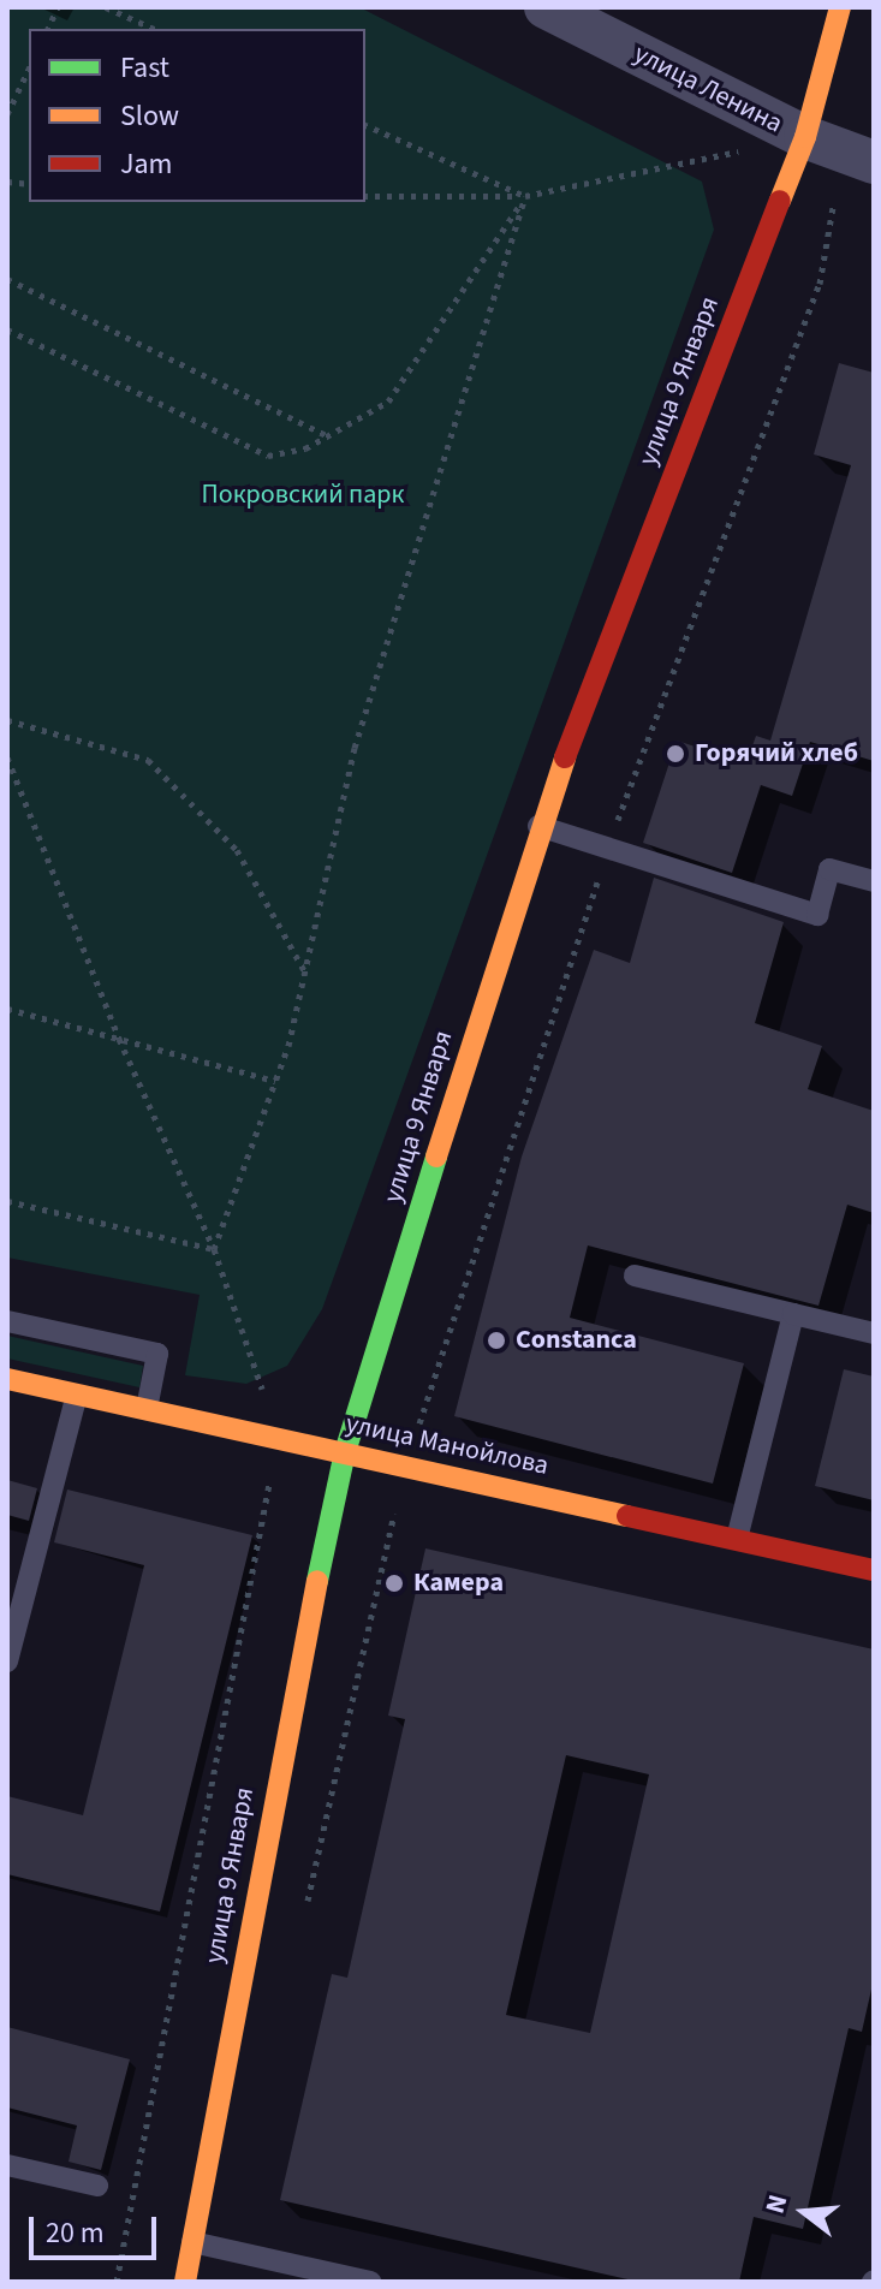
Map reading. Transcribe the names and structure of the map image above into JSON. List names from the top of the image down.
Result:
{
  "streets": {
    "street": ["улица Ленина", "улица 9 Января", "улица Манойлова"]
  },
  "crossings": [
    ["улица Ленина", "улица 9 Января"],
    ["улица 9 Января", "улица Манойлова"]
  ],
  "parks": ["Покровский парк"],
  "places": ["Горячий хлеб", "Constanca", "Камера"],
  "legend": ["Fast", "Slow", "Jam"],
  "scale_bar": "20 m",
  "north": "left"
}
